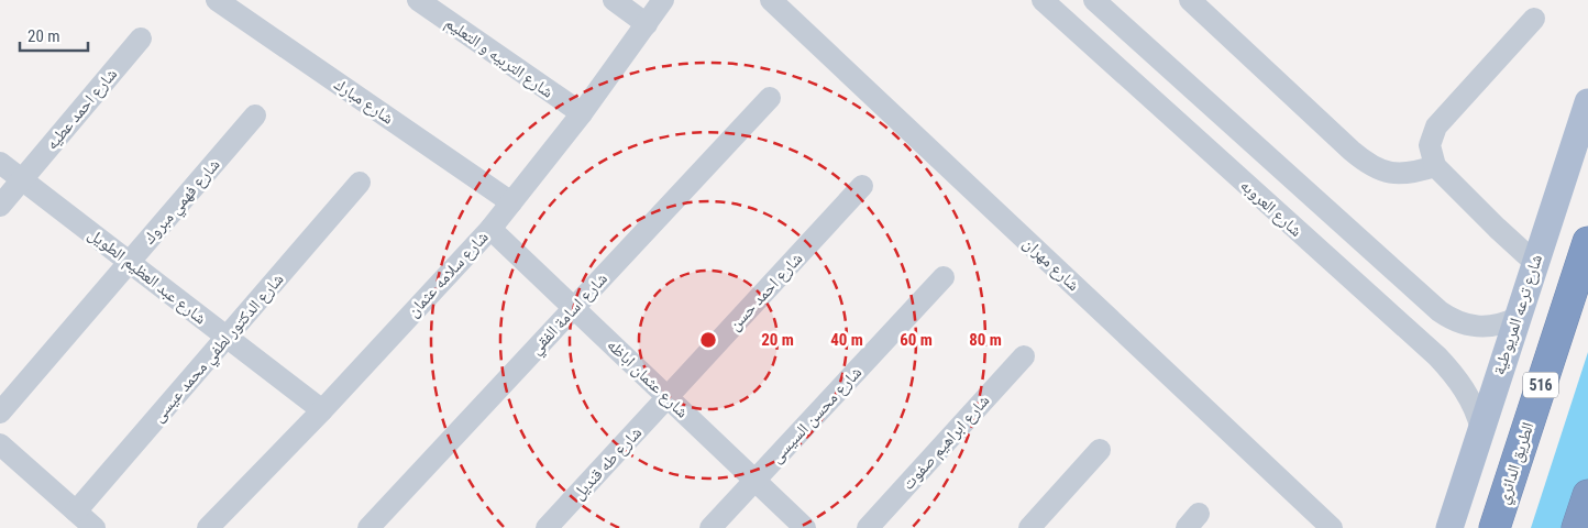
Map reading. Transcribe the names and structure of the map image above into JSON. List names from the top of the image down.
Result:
{
  "streets": {
    "highway": ["516", "الطريق الدائري"],
    "main road": ["شارع ترعه المريوطية"],
    "street": [
      "شارع التربيه و التعليم",
      "شارع مبارك",
      "شارع احمد عطيه",
      "شارع فهمي مبروك",
      "شارع العروبه",
      "شارع مهران",
      "شارع سلامه عثمان",
      "شارع عبد العظيم الطويل",
      "شارع احمد حسن",
      "شارع اسامة الفقي",
      "شارع الدكتور لطفي محمد عيسى",
      "شارع عثمان اباظه",
      "شارع محسن السيسى",
      "شارع ابراهيم صفوت",
      "شارع طه قنديل"
    ]
  },
  "crossings": [
    ["شارع التربيه و التعليم", "شارع سلامه عثمان"],
    ["شارع مبارك", "شارع سلامه عثمان"],
    ["شارع احمد عطيه", "شارع عبد العظيم الطويل"],
    ["شارع فهمي مبروك", "شارع عبد العظيم الطويل"],
    ["شارع العروبه", "شارع ترعه المريوطية"],
    ["شارع سلامه عثمان", "شارع عبد العظيم الطويل"],
    ["شارع سلامه عثمان", "شارع عثمان اباظه"],
    ["شارع عبد العظيم الطويل", "شارع الدكتور لطفي محمد عيسى"],
    ["شارع احمد حسن", "شارع عثمان اباظه"],
    ["شارع احمد حسن", "شارع طه قنديل"],
    ["شارع اسامة الفقي", "شارع عثمان اباظه"],
    ["شارع عثمان اباظه", "شارع محسن السيسى"],
    ["شارع عثمان اباظه", "شارع طه قنديل"]
  ],
  "scale_bar": "20 m",
  "rings": [
    "20 m",
    "40 m",
    "60 m",
    "80 m"
  ]
}
